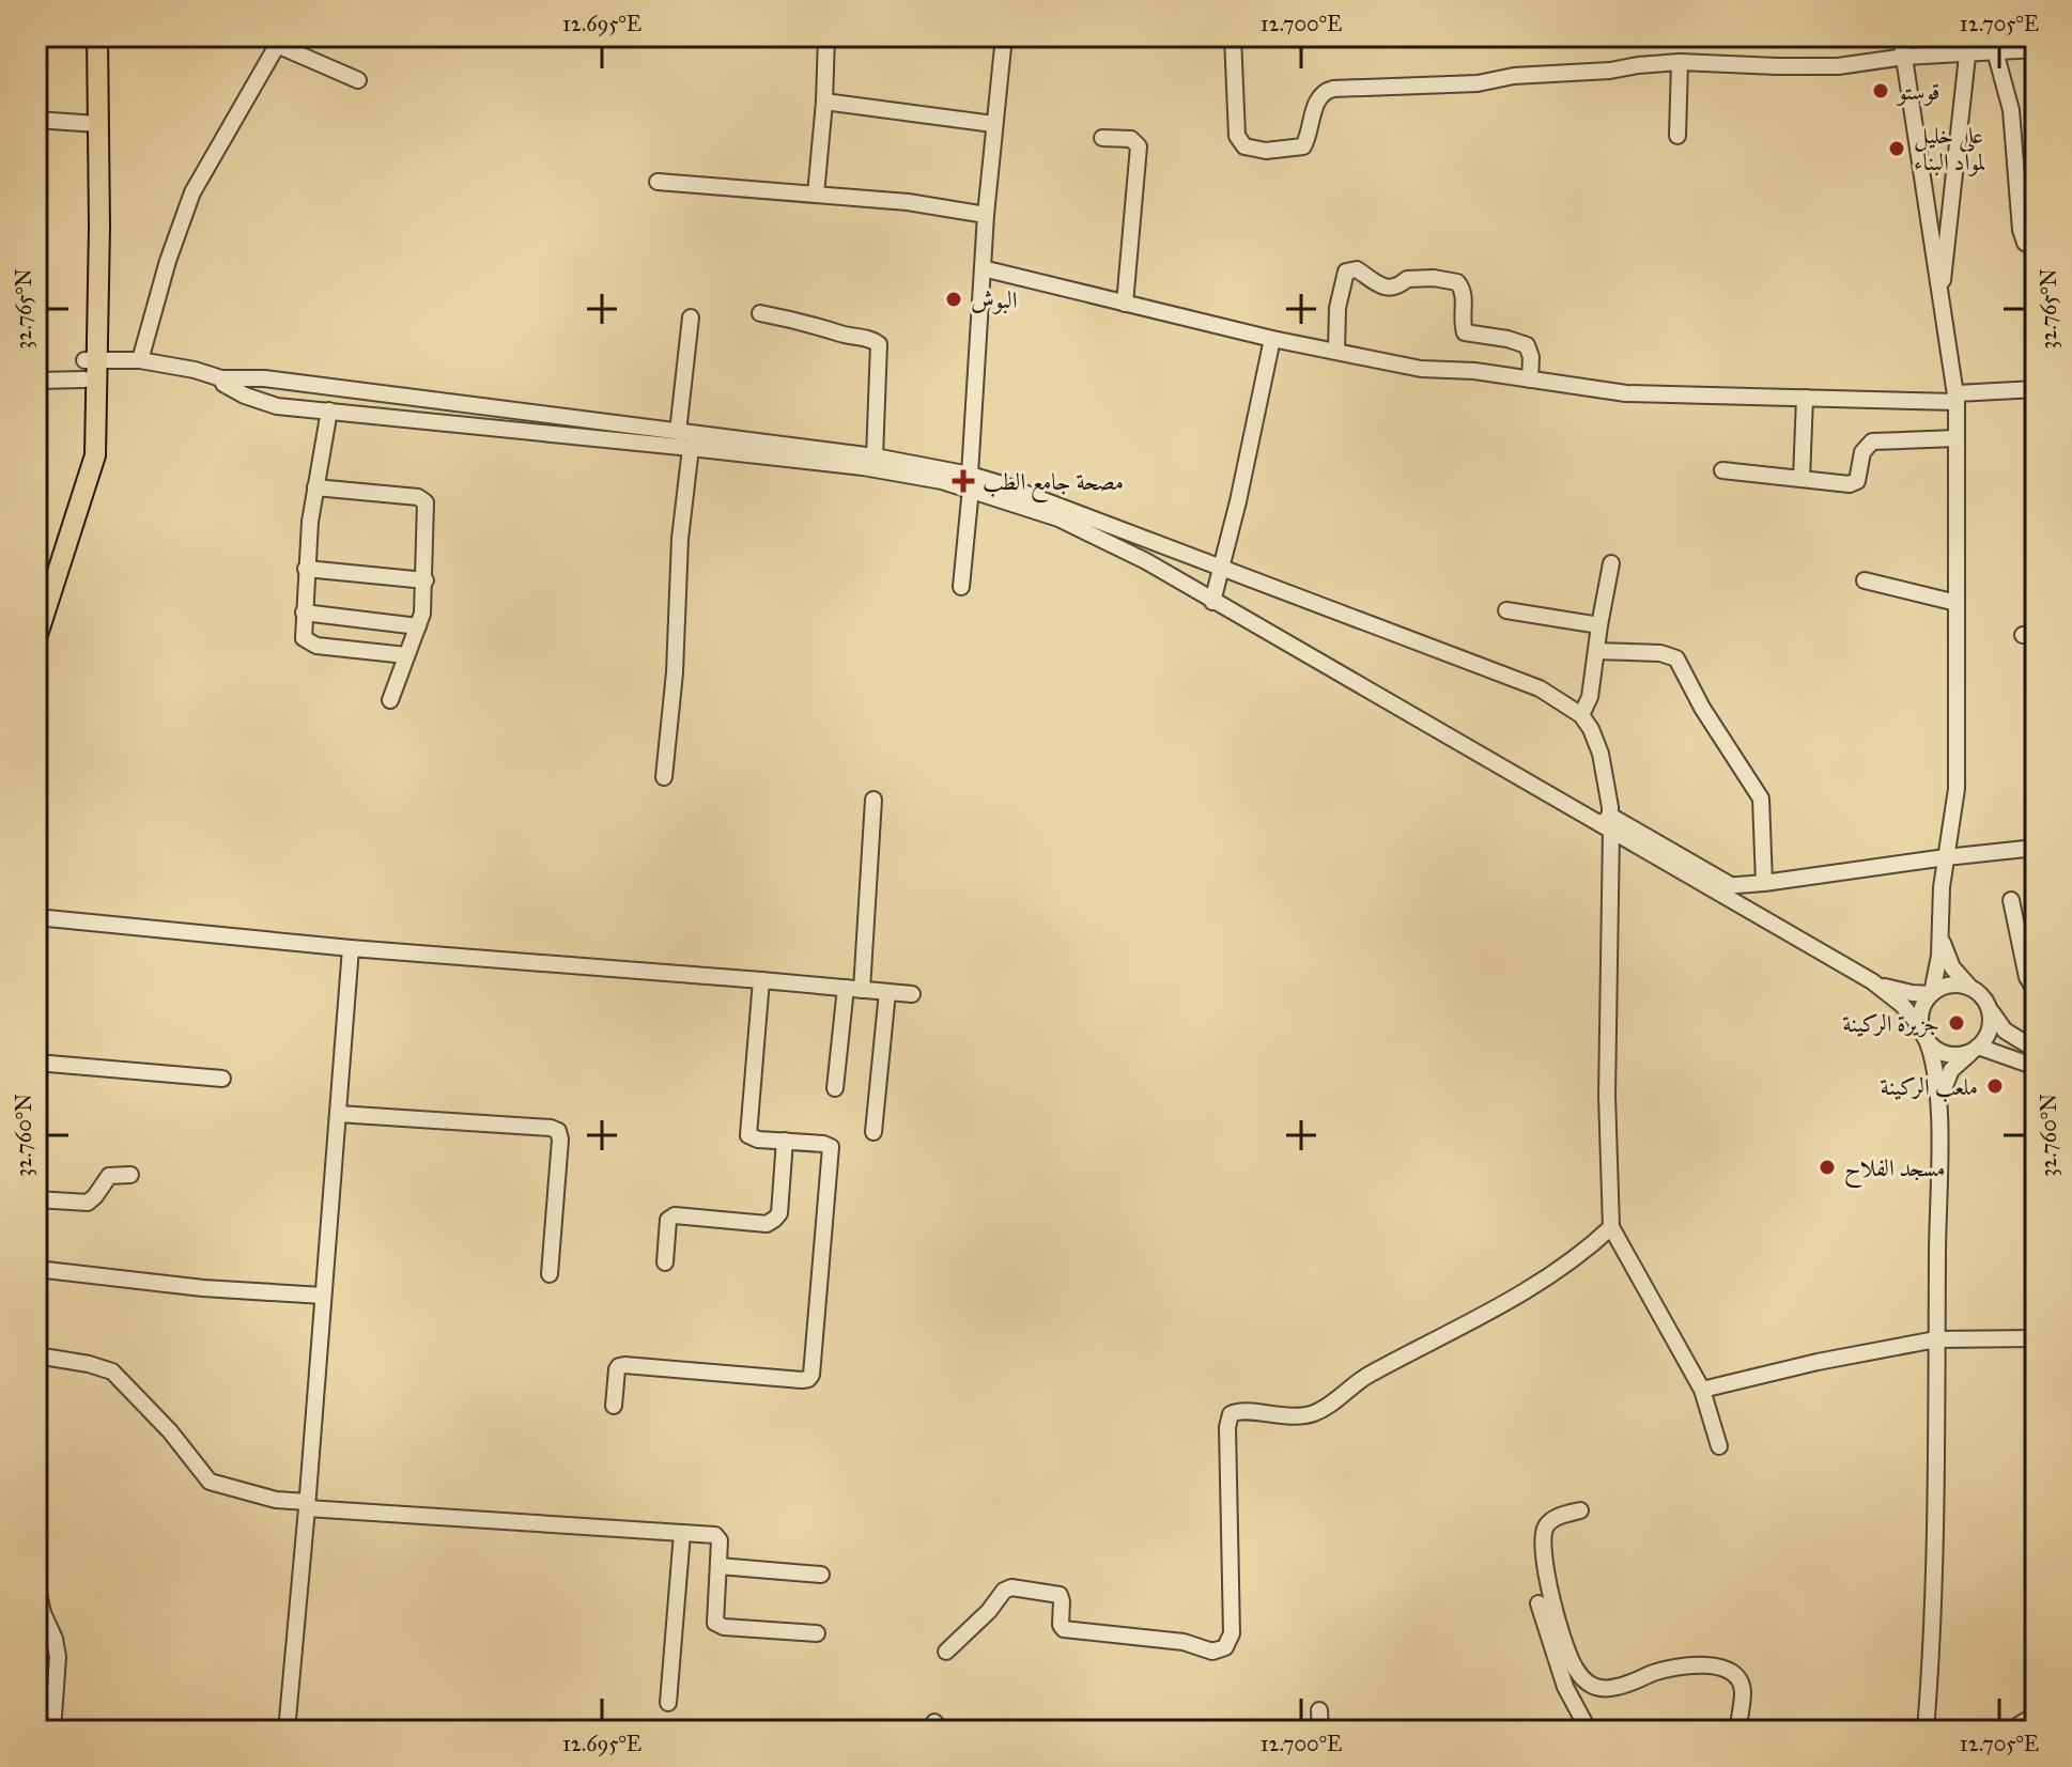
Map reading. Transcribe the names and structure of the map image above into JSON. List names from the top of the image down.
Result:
{
  "places": {
    "other": [
      "قوستو",
      "علي خليل لمواد البناء",
      "البوش",
      "جزيرة الركينة",
      "ملعب الركينة",
      "مسجد الفلاح"
    ],
    "health": ["مصحة جامع الطب"]
  },
  "coordinates": [
    "12.695°E",
    "12.700°E",
    "12.705°E",
    "32.765°N",
    "32.760°N"
  ]
}
